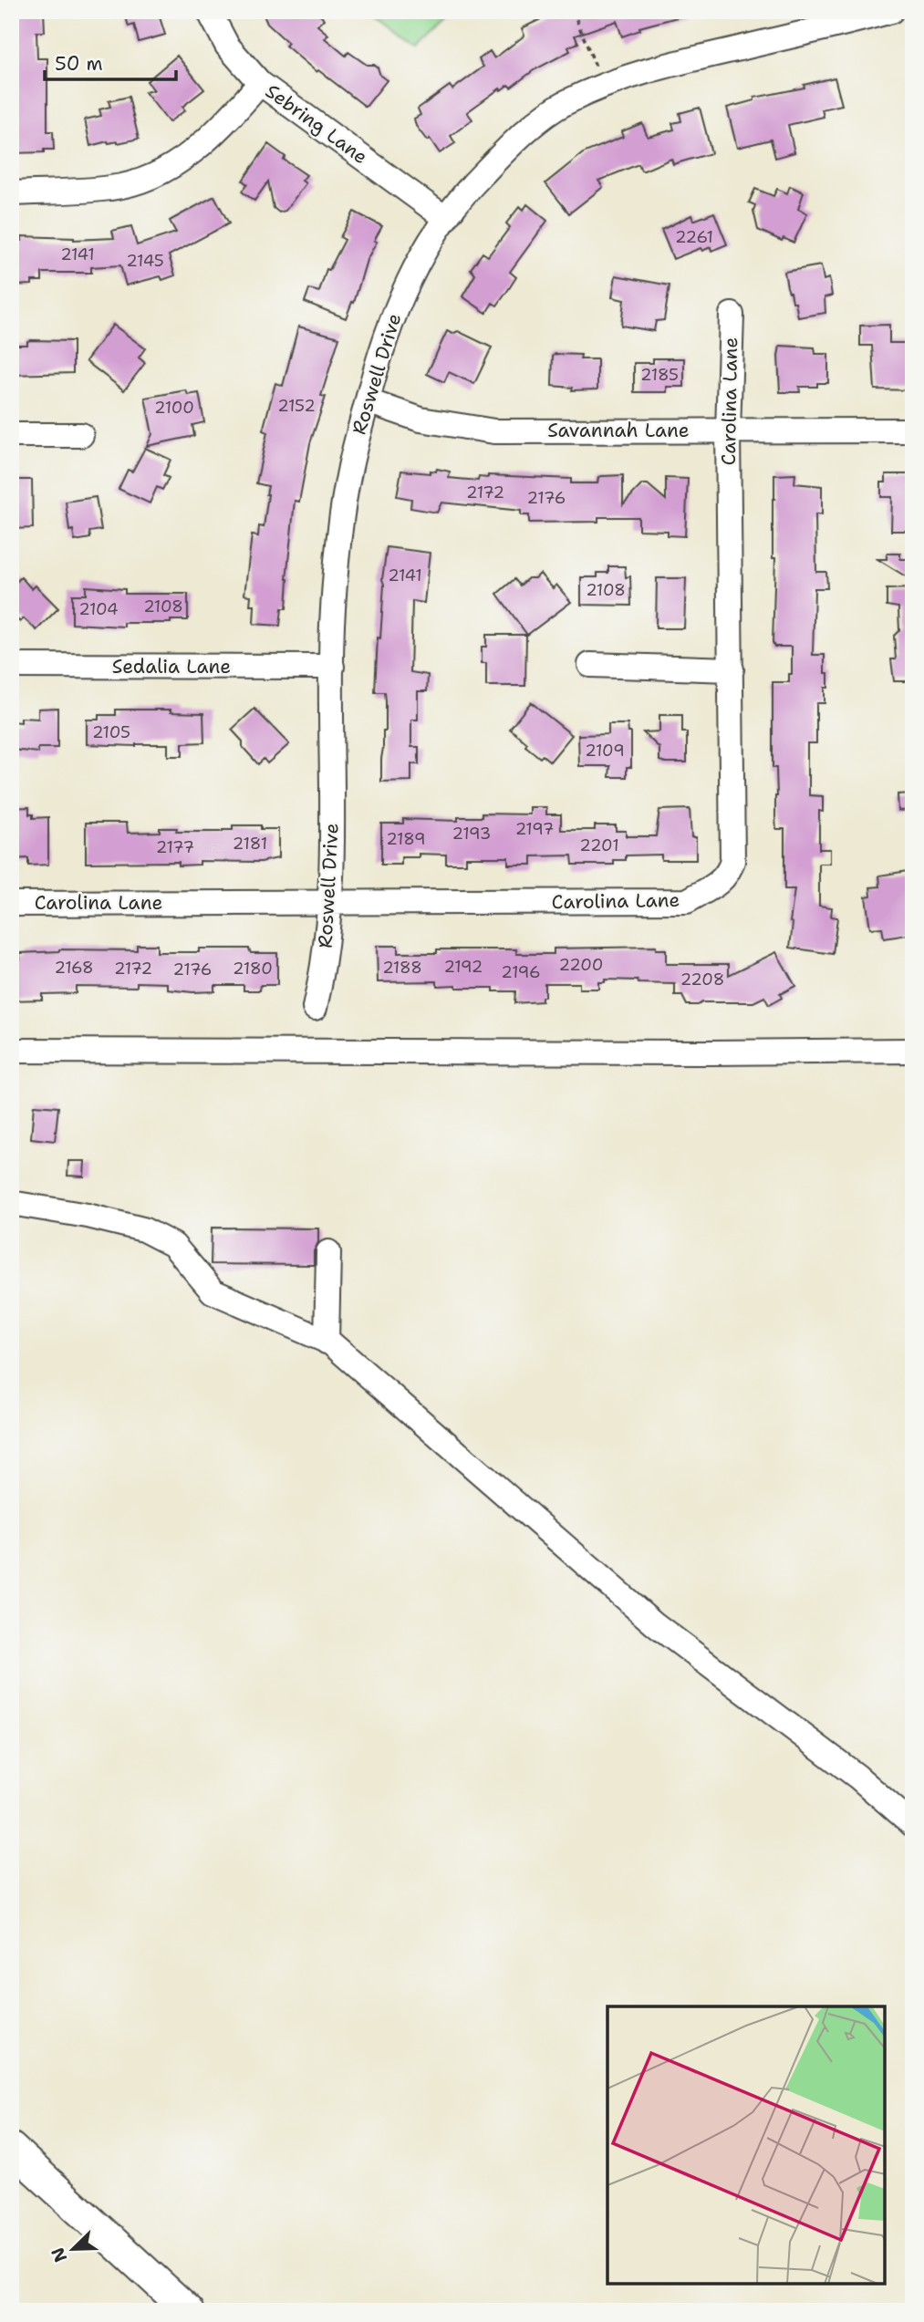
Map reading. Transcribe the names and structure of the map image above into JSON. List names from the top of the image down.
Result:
{
  "streets": {
    "street": [
      "Sebring Lane",
      "Roswell Drive",
      "Carolina Lane",
      "Savannah Lane",
      "Sedalia Lane"
    ]
  },
  "crossings": [
    ["Sebring Lane", "Roswell Drive"],
    ["Roswell Drive", "Carolina Lane"],
    ["Roswell Drive", "Savannah Lane"],
    ["Roswell Drive", "Sedalia Lane"],
    ["Carolina Lane", "Savannah Lane"]
  ],
  "house_numbers": [
    "2261",
    "2141",
    "2145",
    "2185",
    "2152",
    "2100",
    "2172",
    "2176",
    "2141",
    "2108",
    "2108",
    "2104",
    "2105",
    "2109",
    "2197",
    "2193",
    "2189",
    "2181",
    "2201",
    "2177",
    "2200",
    "2192",
    "2168",
    "2188",
    "2172",
    "2180",
    "2176",
    "2196",
    "2208"
  ],
  "scale_bar": "50 m",
  "north": "bottom left"
}
